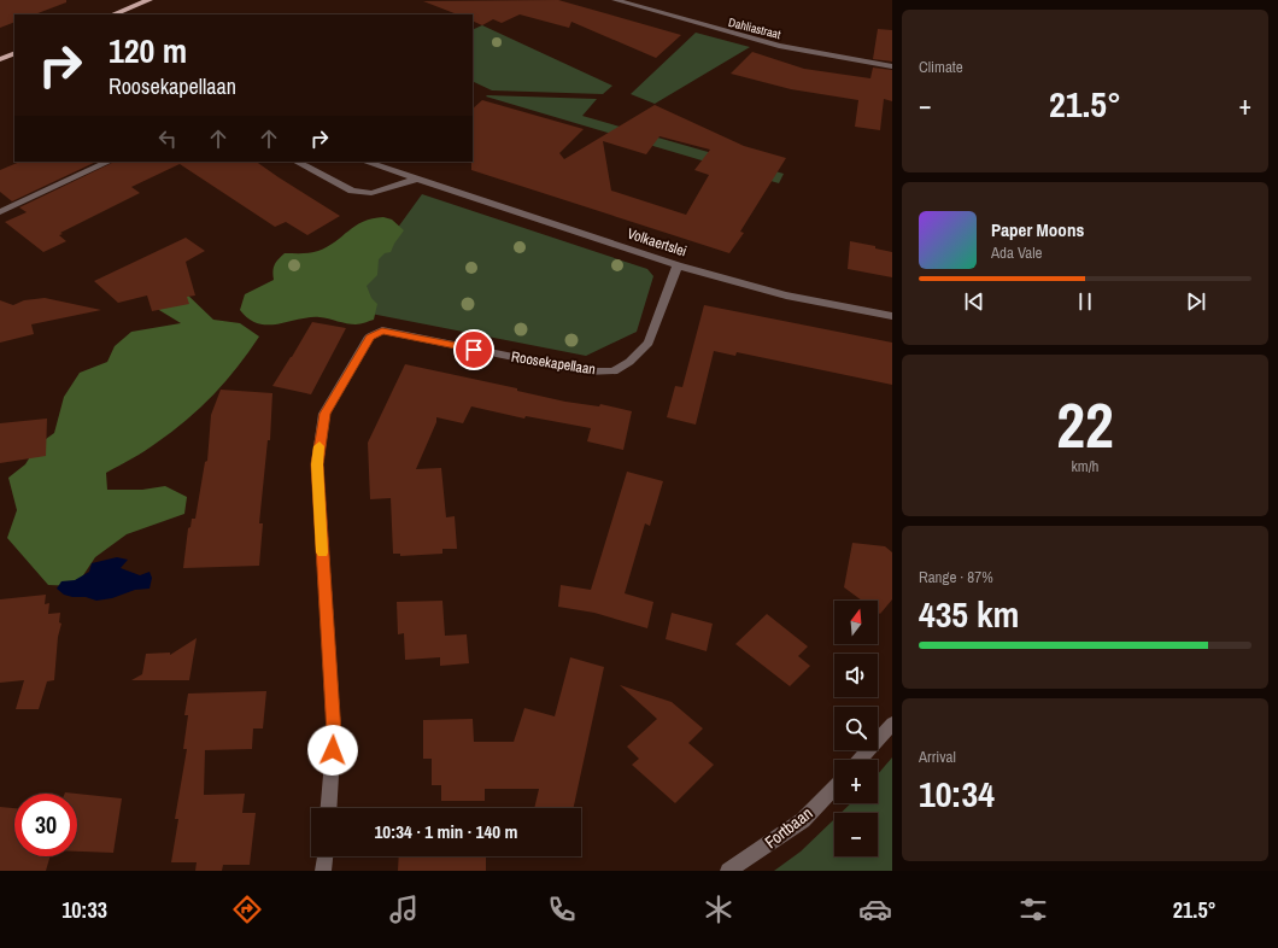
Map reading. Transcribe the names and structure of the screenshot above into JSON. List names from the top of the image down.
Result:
{
  "streets": {
    "street": [
      "Dahliastraat",
      "Volkaertslei",
      "Roosekapellaan",
      "Fortbaan"
    ]
  },
  "crossings": [
    ["Volkaertslei", "Roosekapellaan"]
  ],
  "north": "top",
  "page": {
    "tile": [
      "Climate",
      ["22", "km/h"],
      ["Range · 87%", "435 km"],
      ["Arrival", "10:34"]
    ],
    "turn": ["120 m", "Roosekapellaan"],
    "heat": ["−", "21.5°", "+"],
    "song": ["Paper Moons", "Ada Vale"],
    "map_buttons": ["+", "−"],
    "limit": "30",
    "trip": "10:34 · 1 min · 140 m",
    "tabs": ["10:33", "21.5°"]
  }
}
